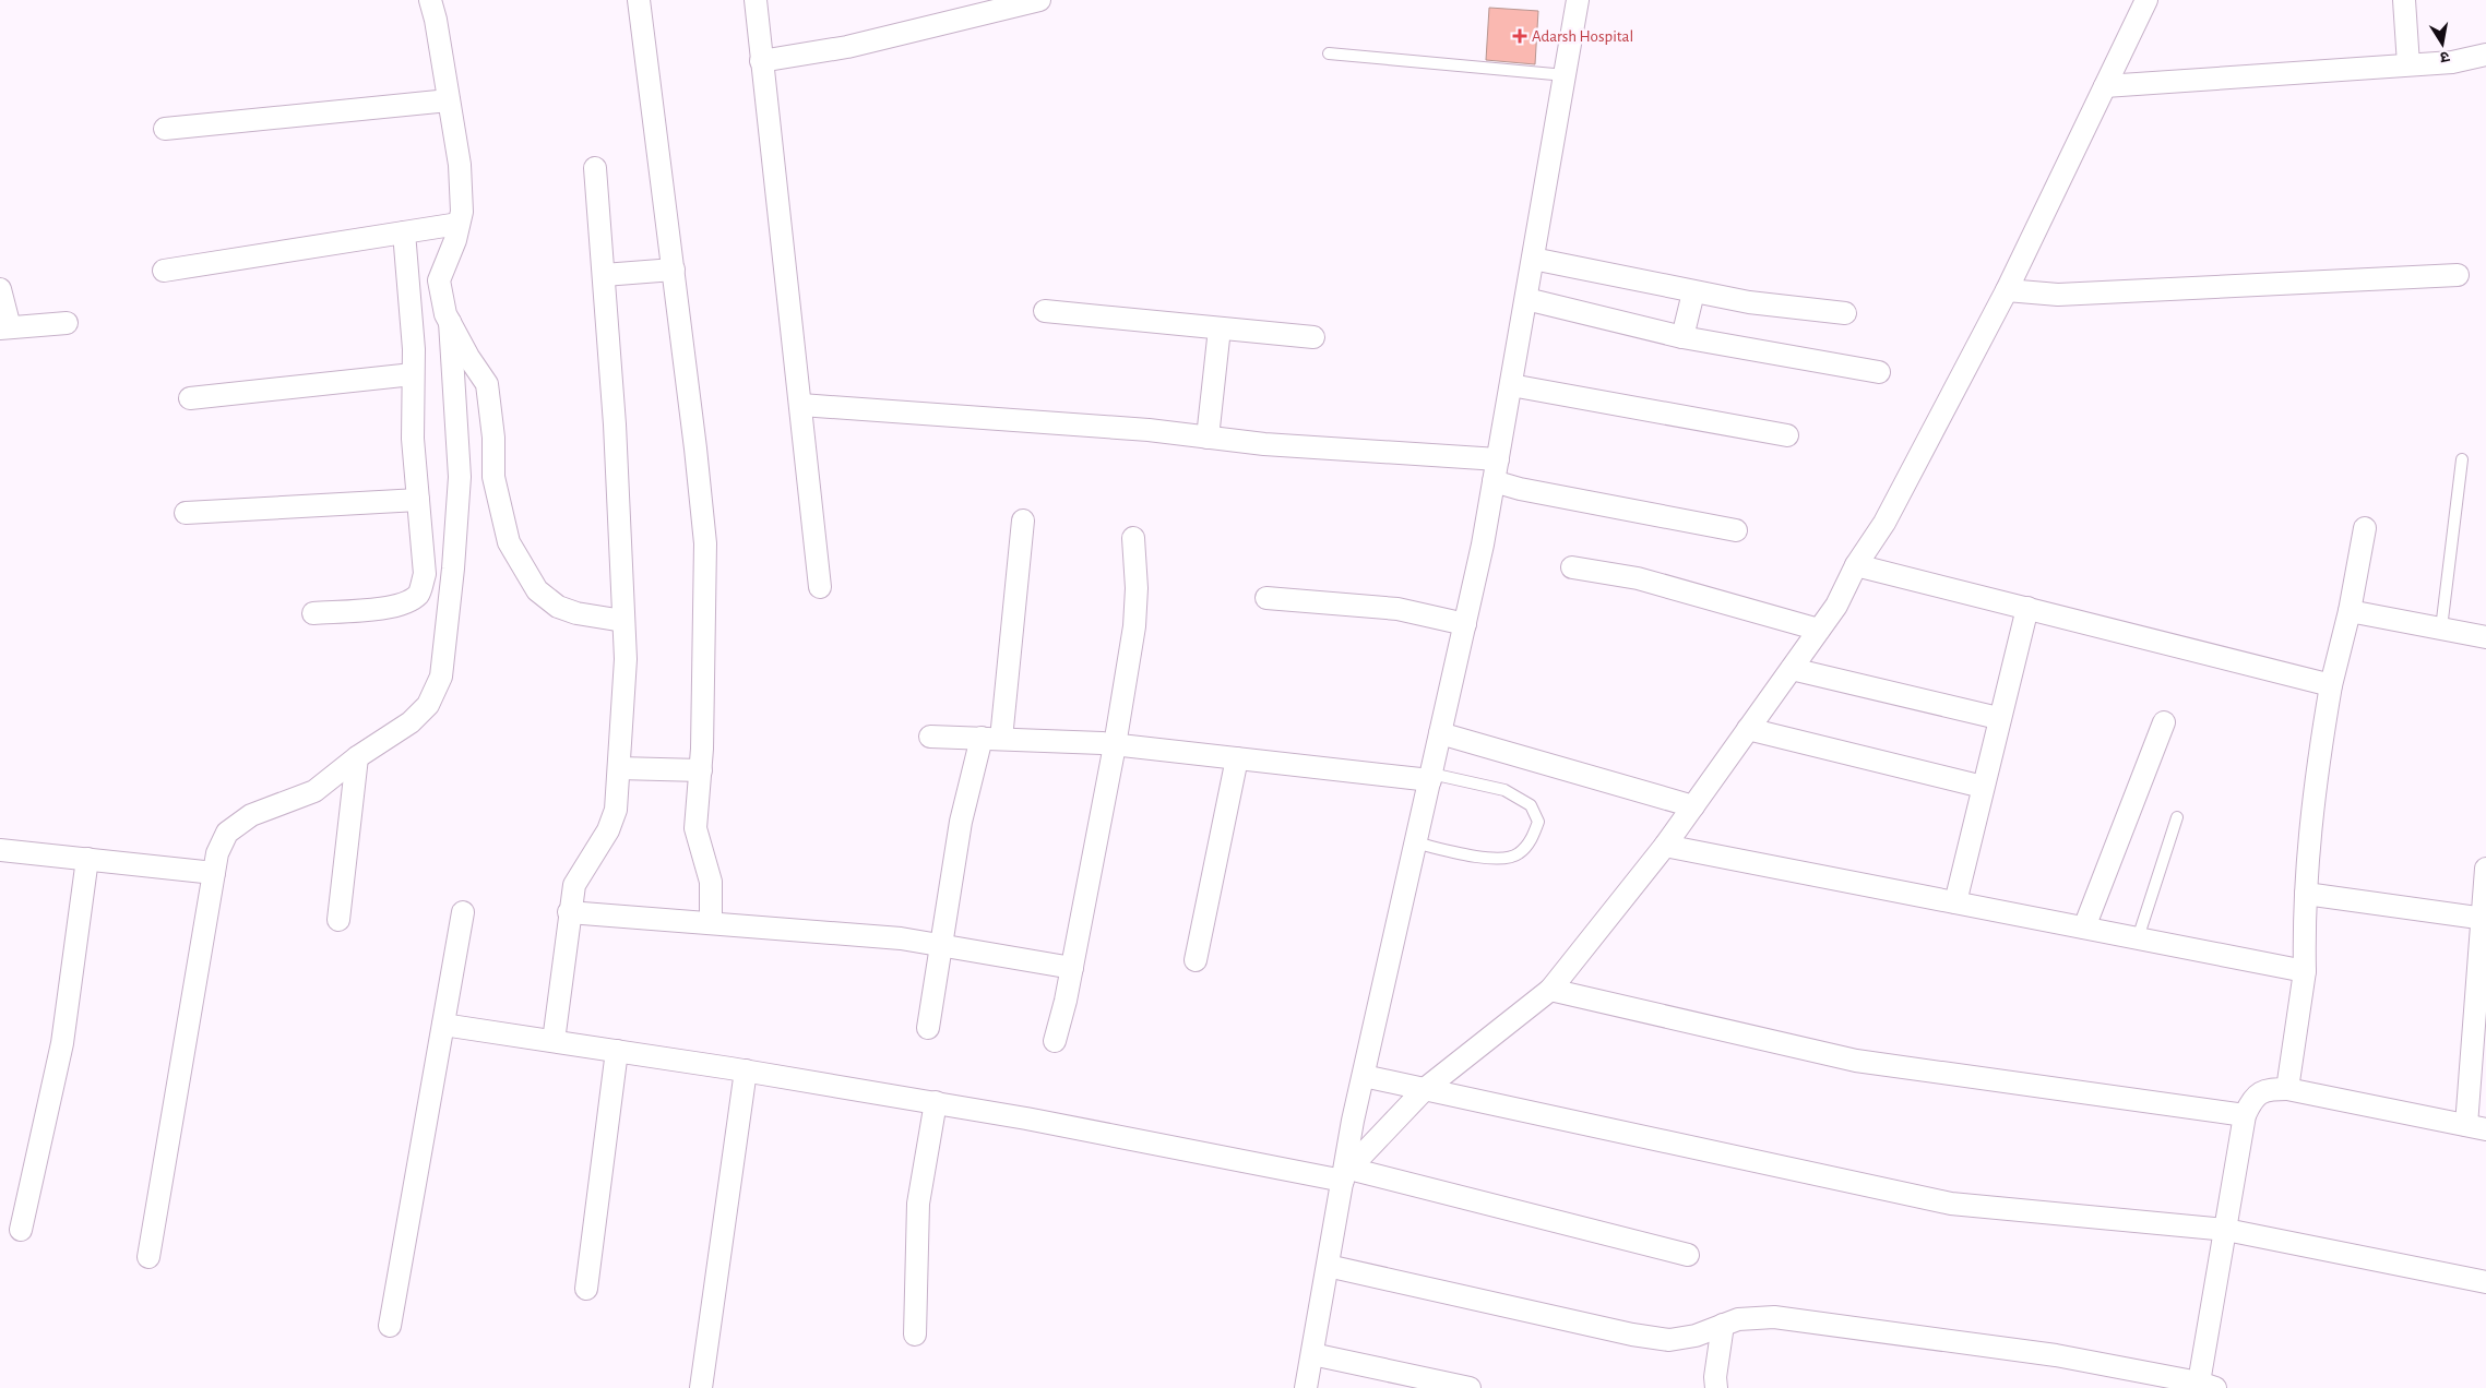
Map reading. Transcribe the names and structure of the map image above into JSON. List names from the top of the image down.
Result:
{
  "places": {
    "health": ["Adarsh Hospital"]
  },
  "north": "bottom"
}
